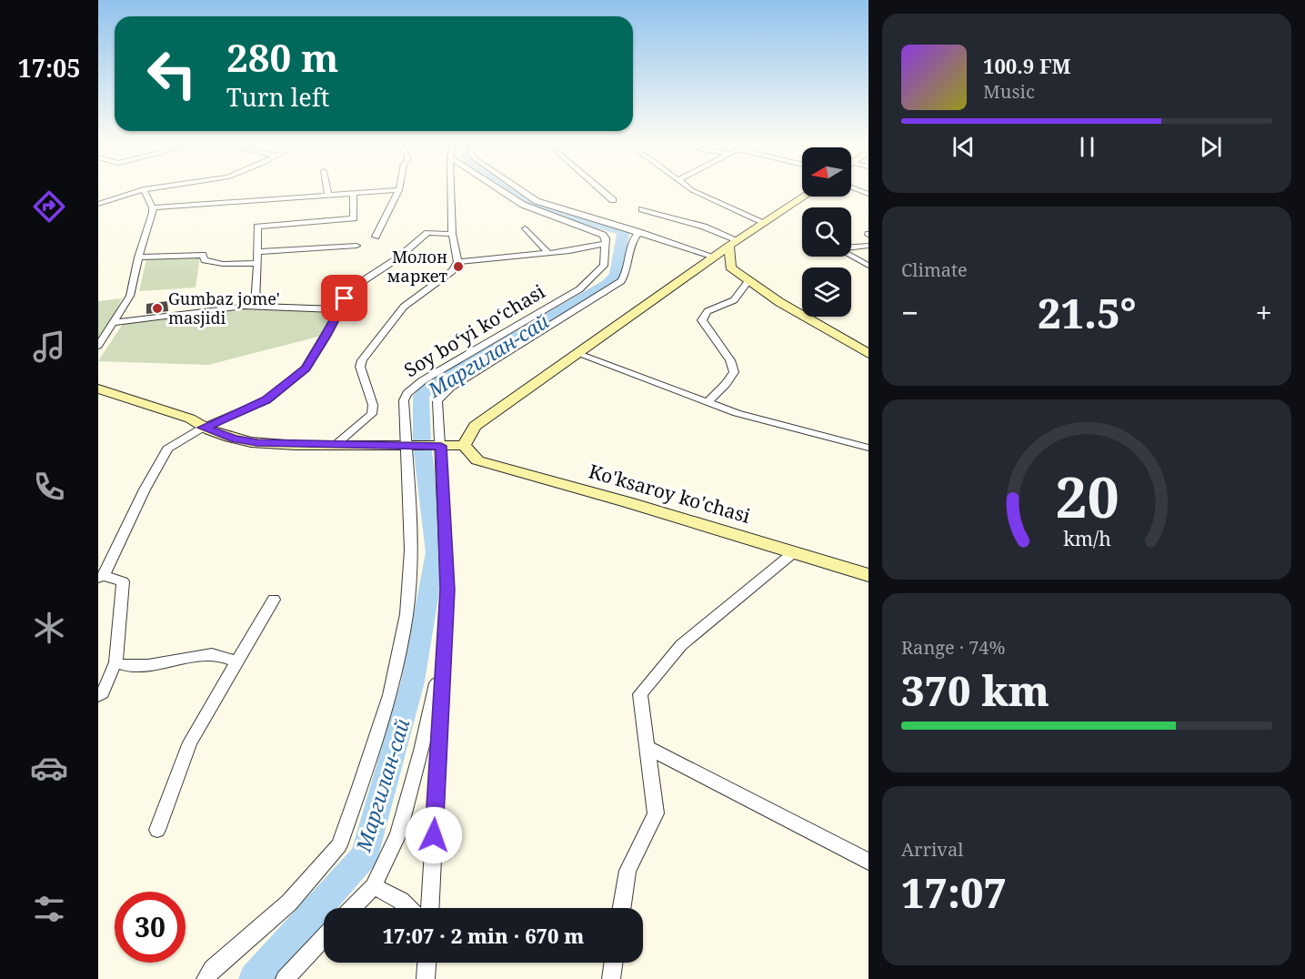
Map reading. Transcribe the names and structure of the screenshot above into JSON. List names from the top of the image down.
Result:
{
  "streets": {
    "street": ["Soy boʻyi koʻchasi", "Ko'ksaroy ko'chasi"]
  },
  "water": ["Маргилан-сай"],
  "places": ["Молон маркет", "Gumbaz jome' masjidi"],
  "north": "left",
  "page": {
    "tabs": "17:05",
    "turn": ["280 m", "Turn left"],
    "song": ["100.9 FM", "Music"],
    "tile": [
      "Climate",
      ["Range · 74%", "370 km"],
      ["Arrival", "17:07"]
    ],
    "heat": ["−", "21.5°", "+"],
    "limit": "30",
    "trip": "17:07 · 2 min · 670 m",
    "gauge": ["20", "km/h"]
  }
}
